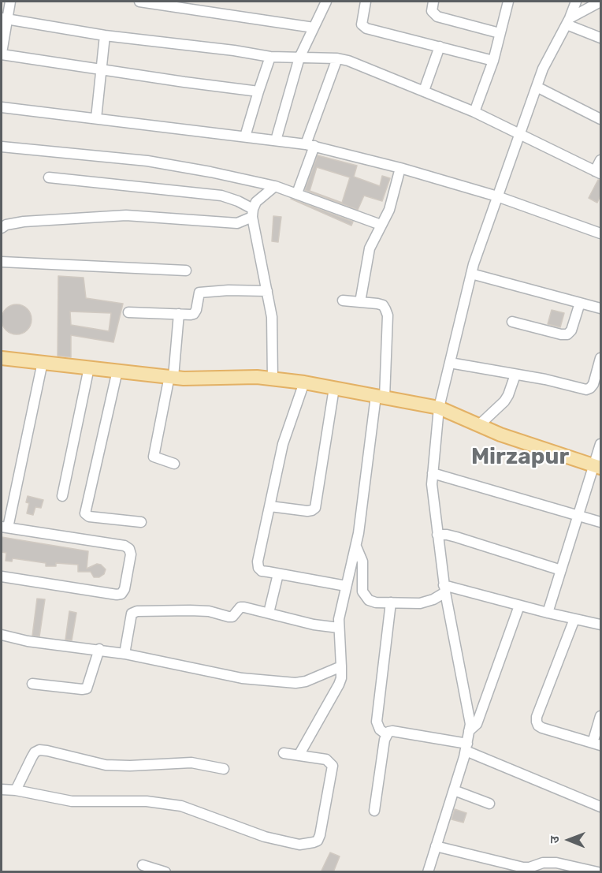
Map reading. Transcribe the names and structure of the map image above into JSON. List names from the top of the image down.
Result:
{
  "districts": ["Mirzapur"],
  "north": "left"
}
